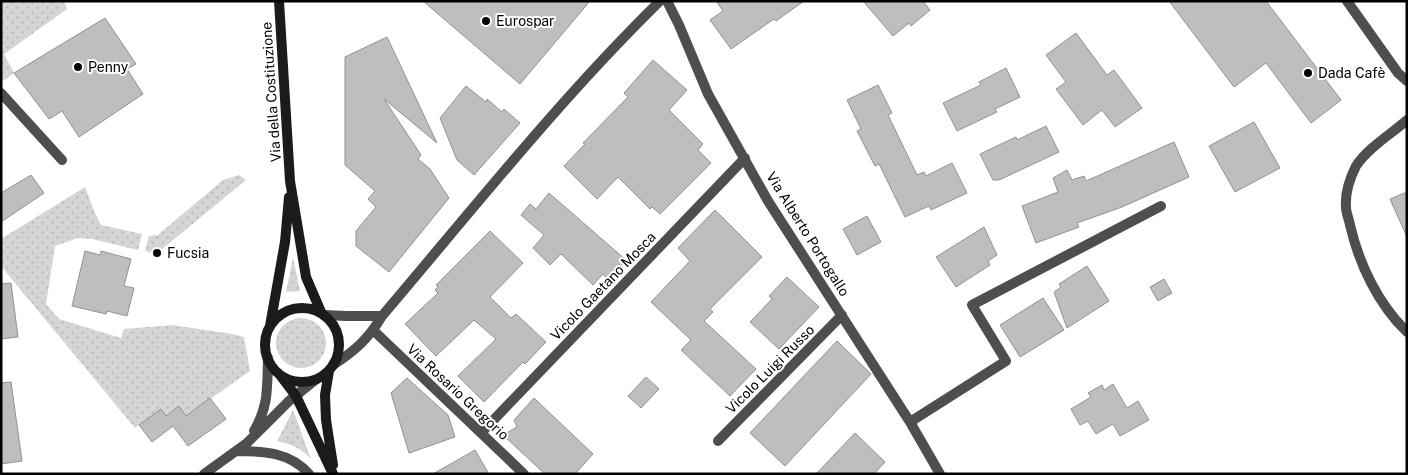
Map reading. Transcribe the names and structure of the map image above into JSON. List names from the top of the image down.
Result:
{
  "streets": {
    "main road": ["Via della Costituzione"],
    "street": [
      "Via Alberto Portogallo",
      "Vicolo Gaetano Mosca",
      "Vicolo Luigi Russo",
      "Via Rosario Gregorio"
    ]
  },
  "crossings": [
    ["Via Alberto Portogallo", "Vicolo Gaetano Mosca"],
    ["Via Alberto Portogallo", "Vicolo Luigi Russo"],
    ["Vicolo Gaetano Mosca", "Via Rosario Gregorio"]
  ],
  "places": [
    "Eurospar",
    "Penny",
    "Dada Cafè",
    "Fucsia"
  ]
}
